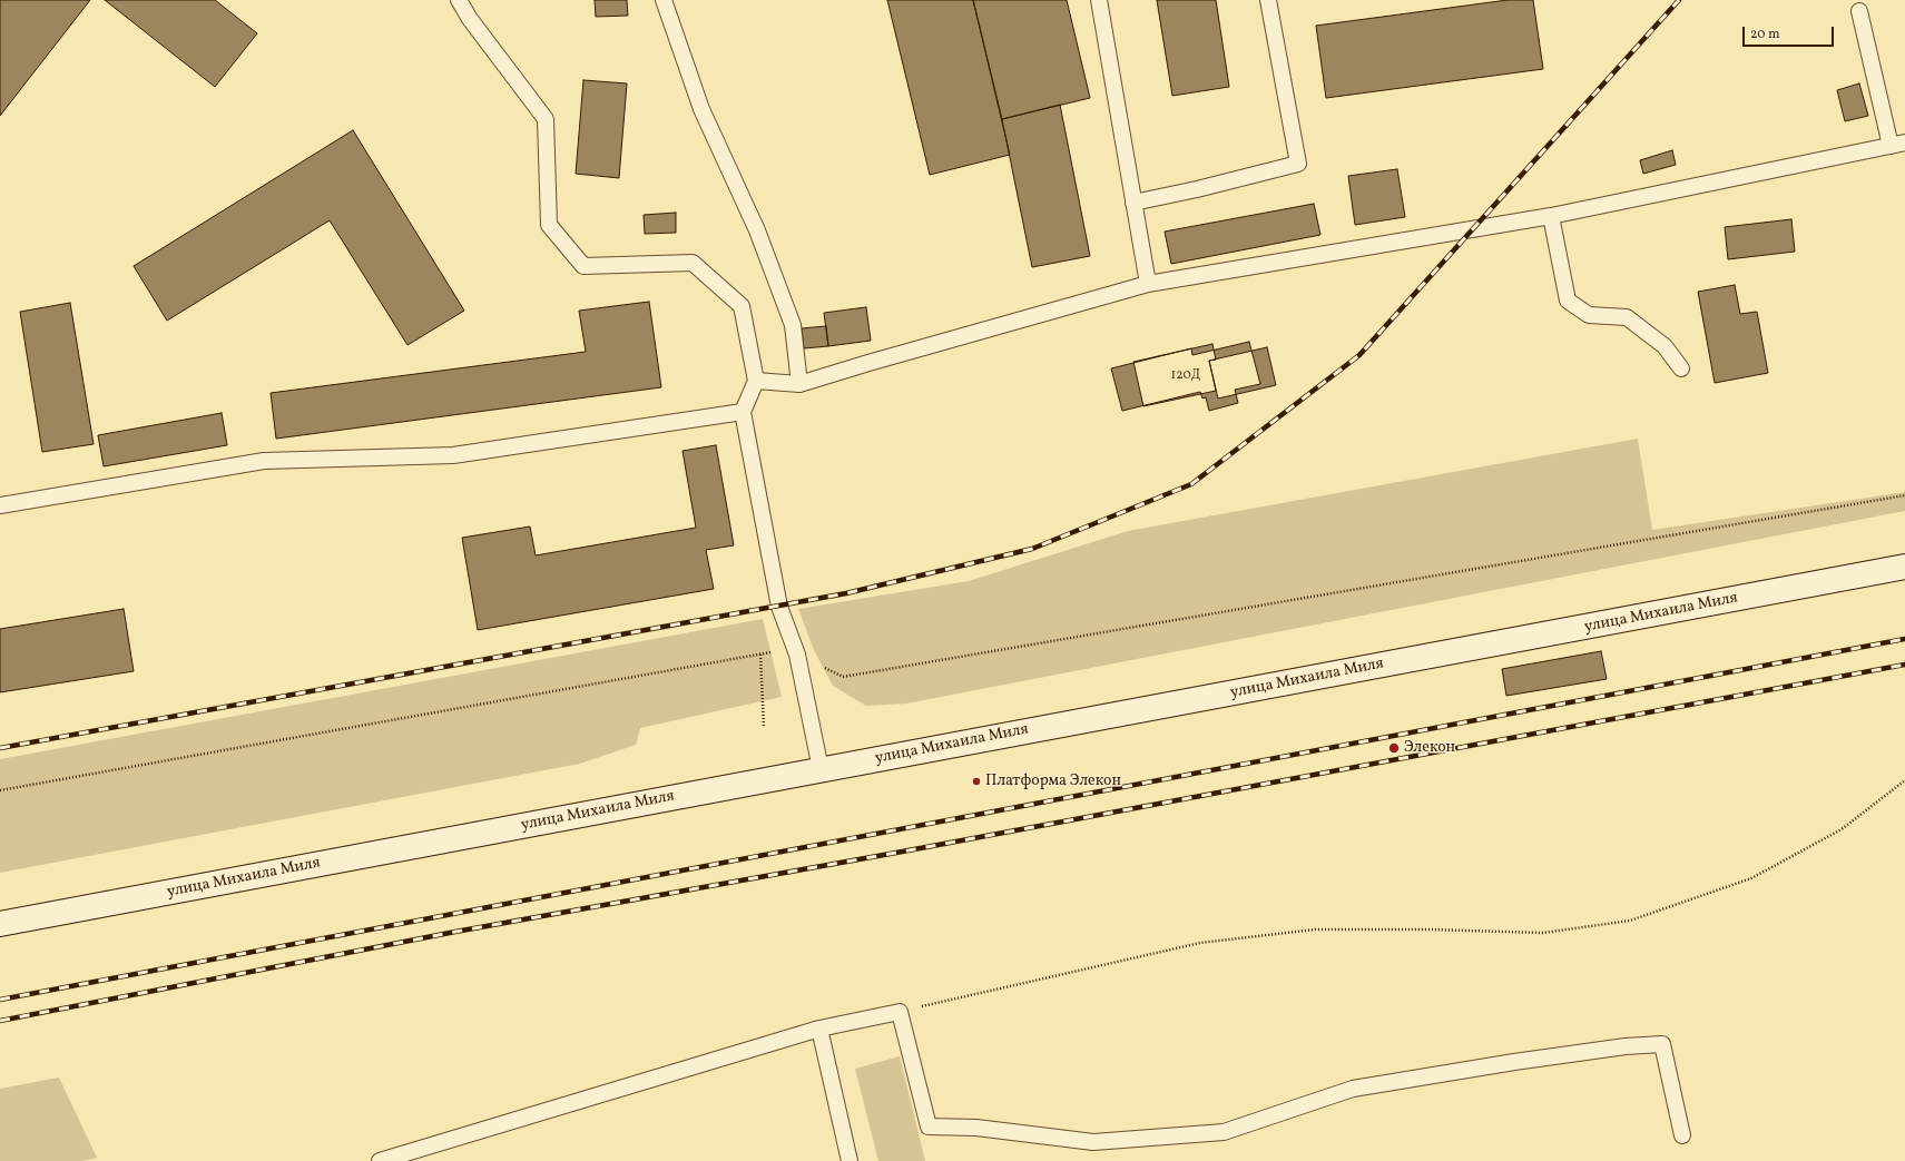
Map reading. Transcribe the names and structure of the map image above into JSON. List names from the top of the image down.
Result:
{
  "streets": {
    "main road": ["улица Михаила Миля"]
  },
  "places": ["Элекон", "Платформа Элекон"],
  "house_numbers": ["120Д"],
  "scale_bar": "20 m"
}
